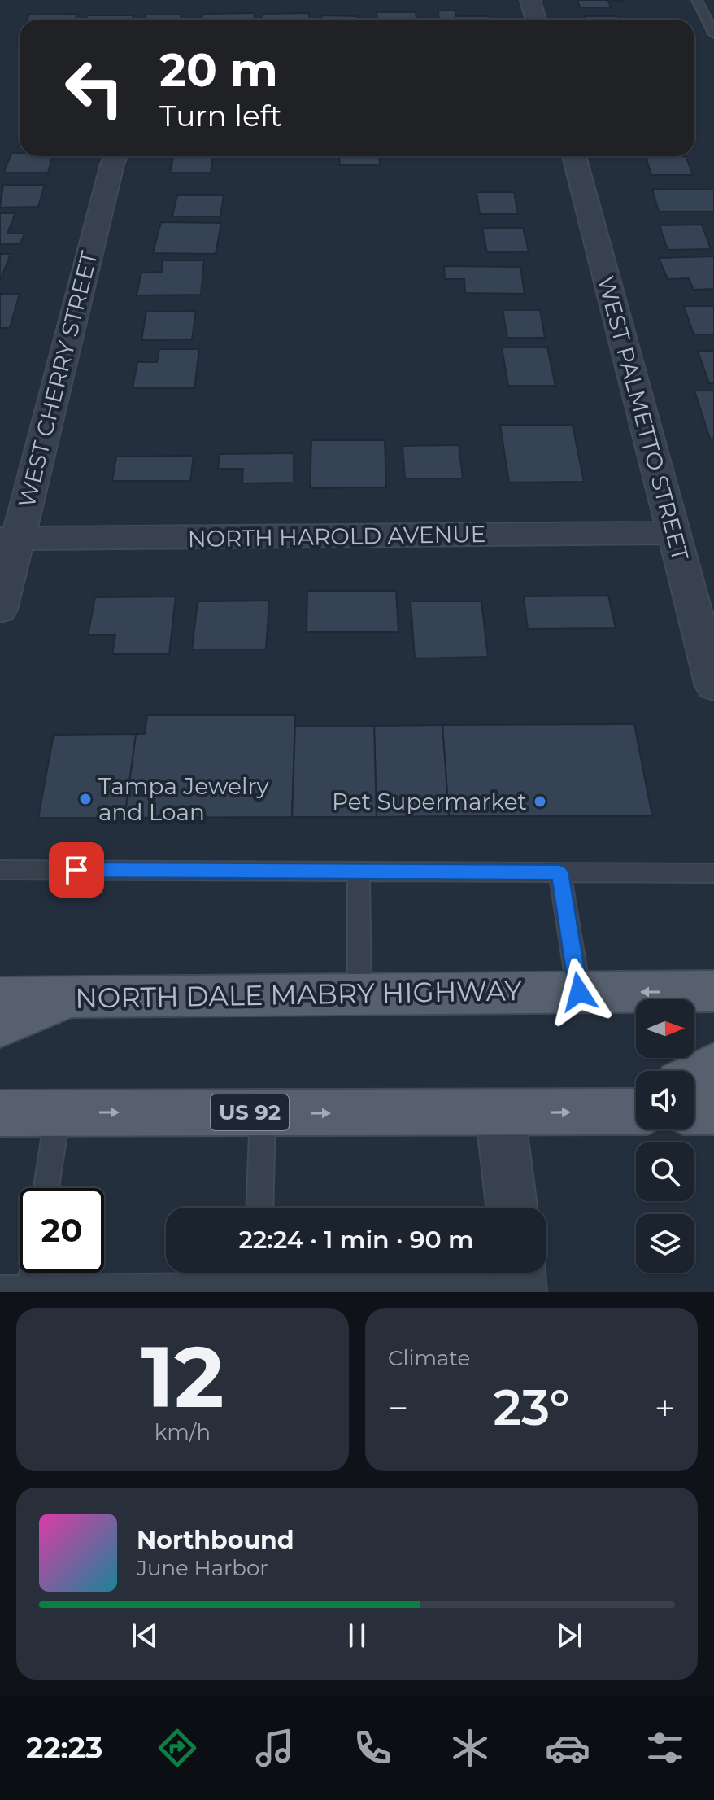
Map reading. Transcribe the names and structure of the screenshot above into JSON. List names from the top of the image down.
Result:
{
  "streets": {
    "main road": ["NORTH DALE MABRY HIGHWAY", "US 92"],
    "street": ["WEST CHERRY STREET", "WEST PALMETTO STREET", "NORTH HAROLD AVENUE"]
  },
  "crossings": [
    ["WEST CHERRY STREET", "NORTH HAROLD AVENUE"],
    ["WEST PALMETTO STREET", "NORTH HAROLD AVENUE"]
  ],
  "places": ["Tampa Jewelry and Loan", "Pet Supermarket"],
  "north": "right",
  "page": {
    "turn": ["20 m", "Turn left"],
    "limit": "20",
    "trip": "22:24 · 1 min · 90 m",
    "tile": [
      ["12", "km/h"],
      "Climate"
    ],
    "heat": ["−", "23°", "+"],
    "song": ["Northbound", "June Harbor"],
    "tabs": "22:23"
  }
}
